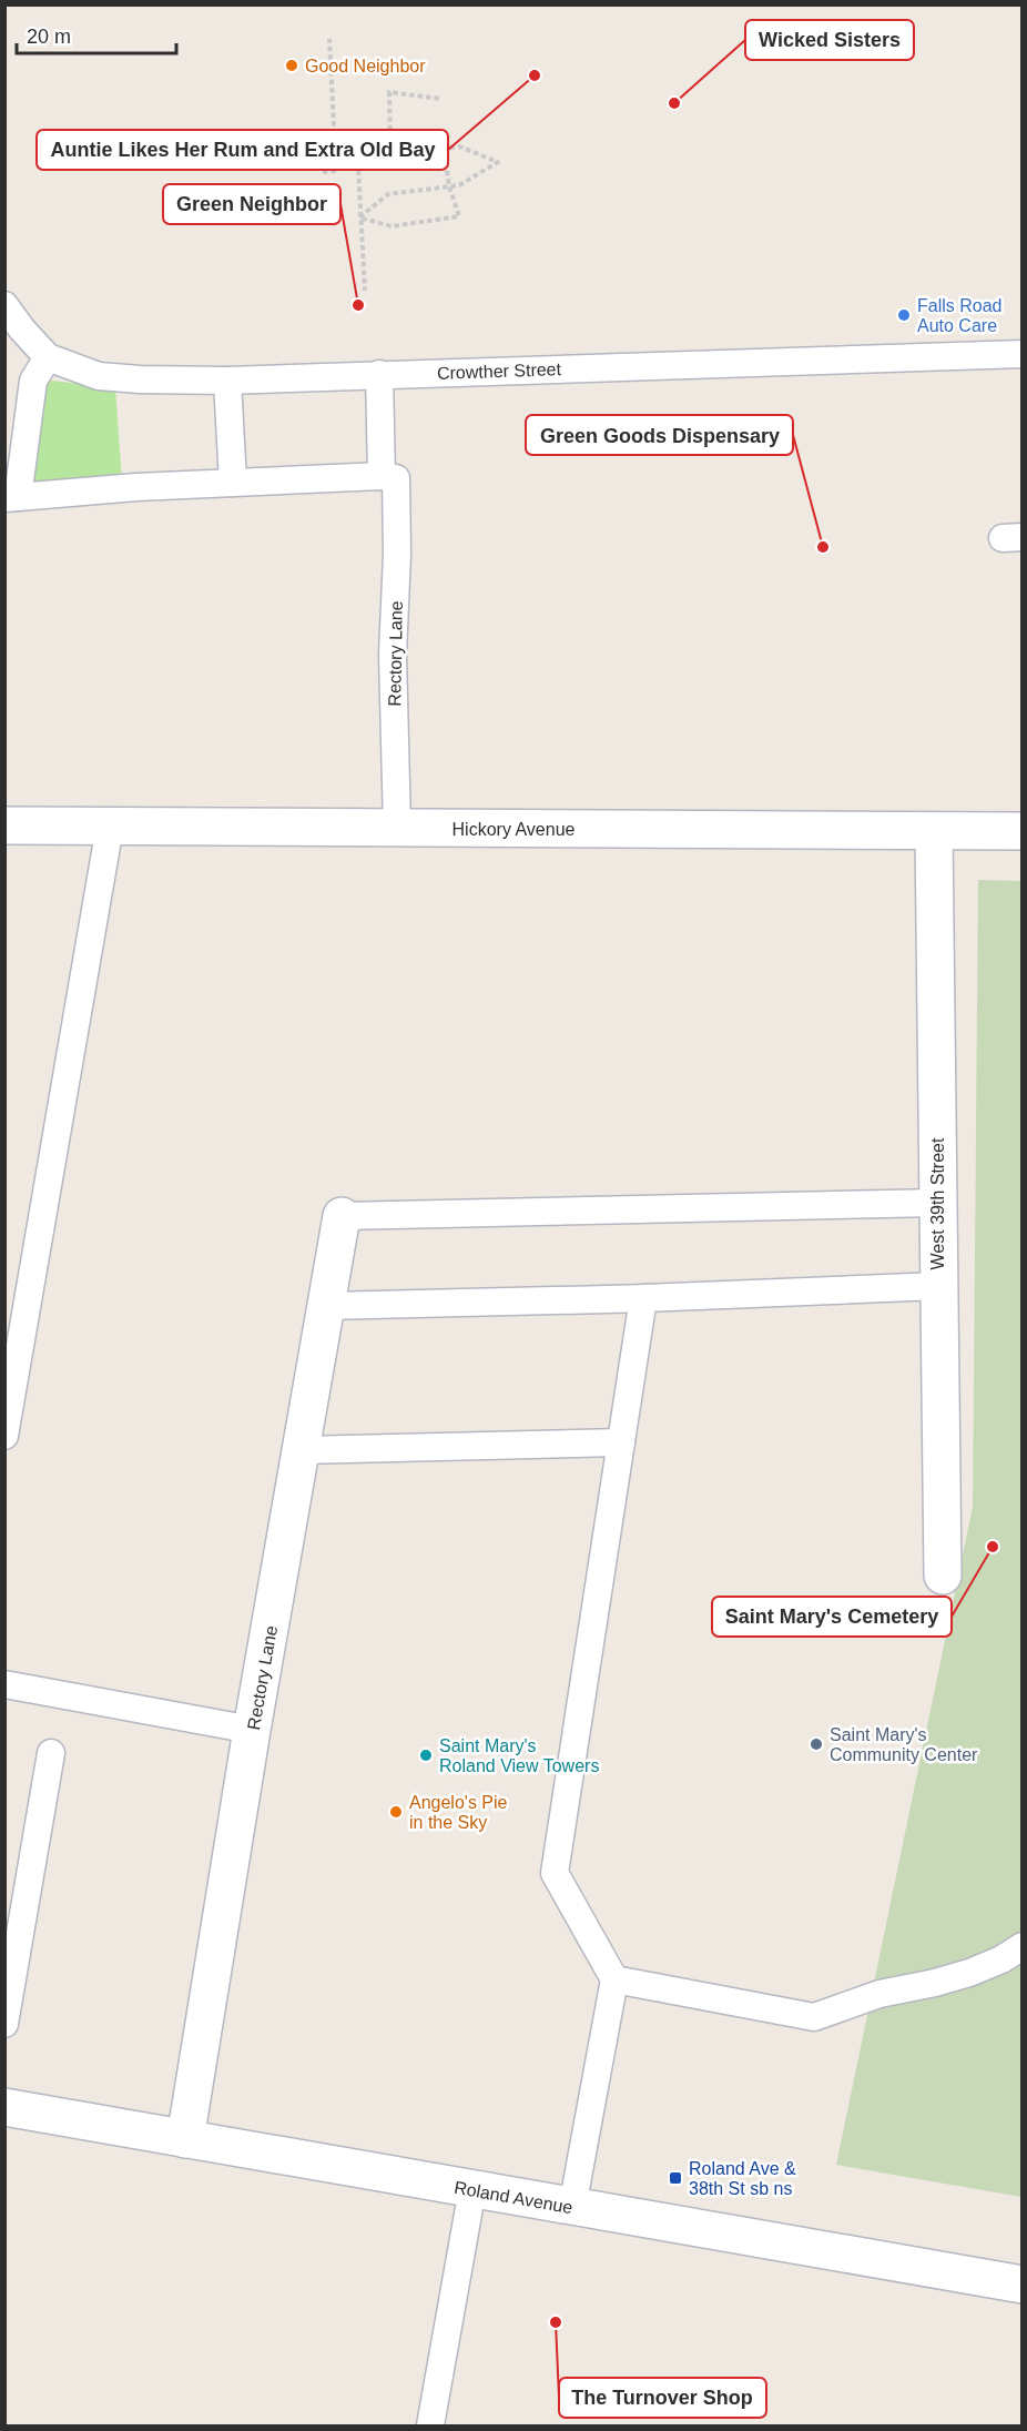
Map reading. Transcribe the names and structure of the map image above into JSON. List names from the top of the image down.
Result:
{
  "streets": {
    "street": [
      "Rectory Lane",
      "Hickory Avenue",
      "West 39th Street",
      "Roland Avenue"
    ],
    "lane": ["Crowther Street"]
  },
  "crossings": [
    ["Crowther Street", "Rectory Lane"],
    ["Rectory Lane", "Hickory Avenue"],
    ["Rectory Lane", "Roland Avenue"],
    ["Hickory Avenue", "West 39th Street"]
  ],
  "places": {
    "other": [
      "Good Neighbor",
      "Auntie Likes Her Rum and Extra Old Bay",
      "Wicked Sisters",
      "Green Neighbor",
      "Falls Road Auto Care",
      "Green Goods Dispensary",
      "Saint Mary's Cemetery",
      "Saint Mary's Community Center",
      "Saint Mary's Roland View Towers",
      "Angelo's Pie in the Sky",
      "The Turnover Shop"
    ],
    "transit": ["Roland Ave & 38th St sb ns"]
  },
  "scale_bar": "20 m"
}
